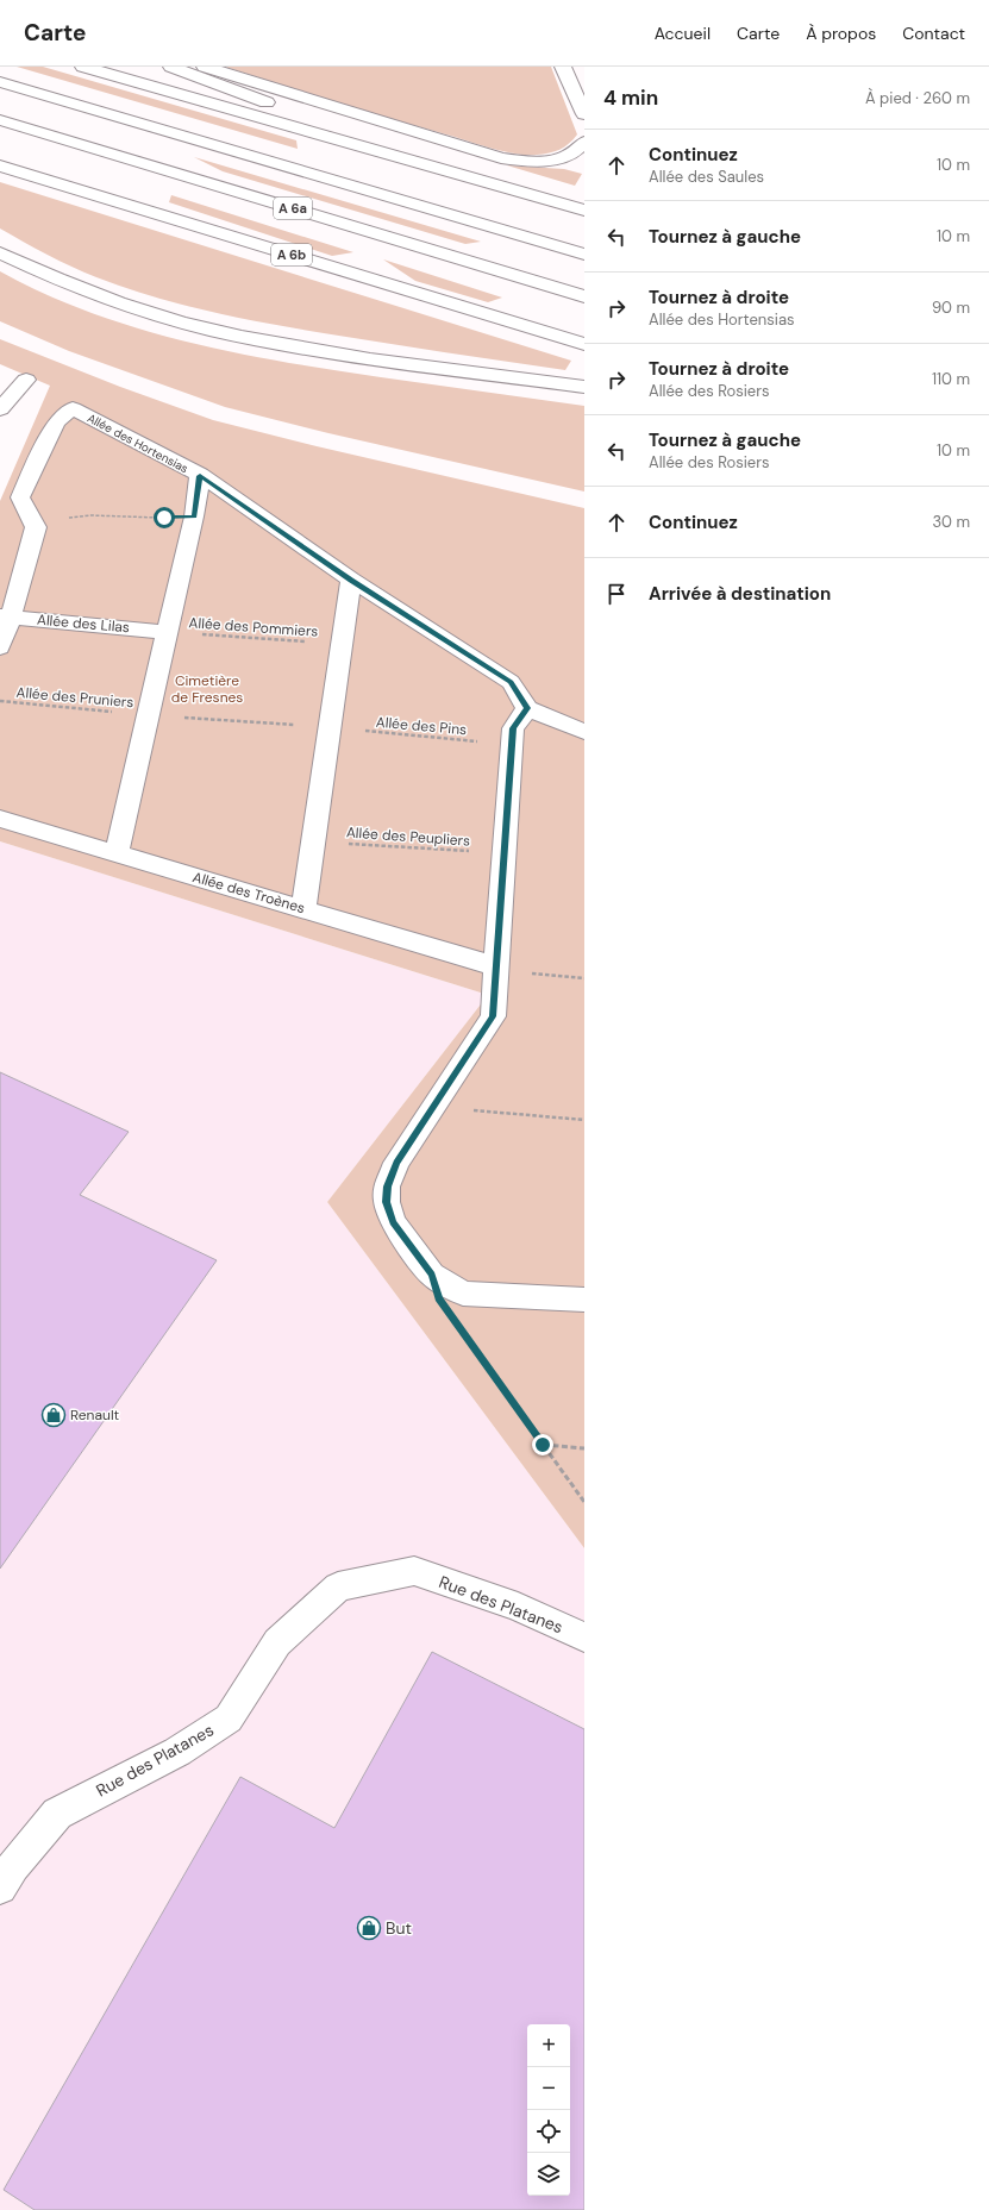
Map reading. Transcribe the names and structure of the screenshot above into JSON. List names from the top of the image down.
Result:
{
  "streets": {
    "main road": [
      "A 6a",
      "A 6b",
      "Allée des Hortensias",
      "Allée des Lilas",
      "Allée des Troènes",
      "Rue des Platanes"
    ],
    "path": [
      "Allée des Pommiers",
      "Allée des Pruniers",
      "Allée des Pins",
      "Allée des Peupliers"
    ]
  },
  "crossings": [
    ["Allée des Lilas", "Allée des Pommiers"],
    ["Allée des Pruniers", "Allée des Pins"]
  ],
  "parks": ["Cimetière de Fresnes"],
  "places": {
    "shop": ["Renault", "But"]
  },
  "page": {
    "header": "Carte",
    "nav": [
      "Accueil",
      "Carte",
      "À propos",
      "Contact"
    ],
    "heading": ["4 min", "À pied · 260 m"],
    "list": [
      ["Continuez", "Allée des Saules", "10 m"],
      ["Tournez à gauche", "10 m"],
      ["Tournez à droite", "Allée des Hortensias", "90 m"],
      ["Tournez à droite", "Allée des Rosiers", "110 m"],
      ["Tournez à gauche", "Allée des Rosiers", "10 m"],
      ["Continuez", "30 m"],
      "Arrivée à destination"
    ],
    "map_buttons": ["+", "−"]
  }
}
